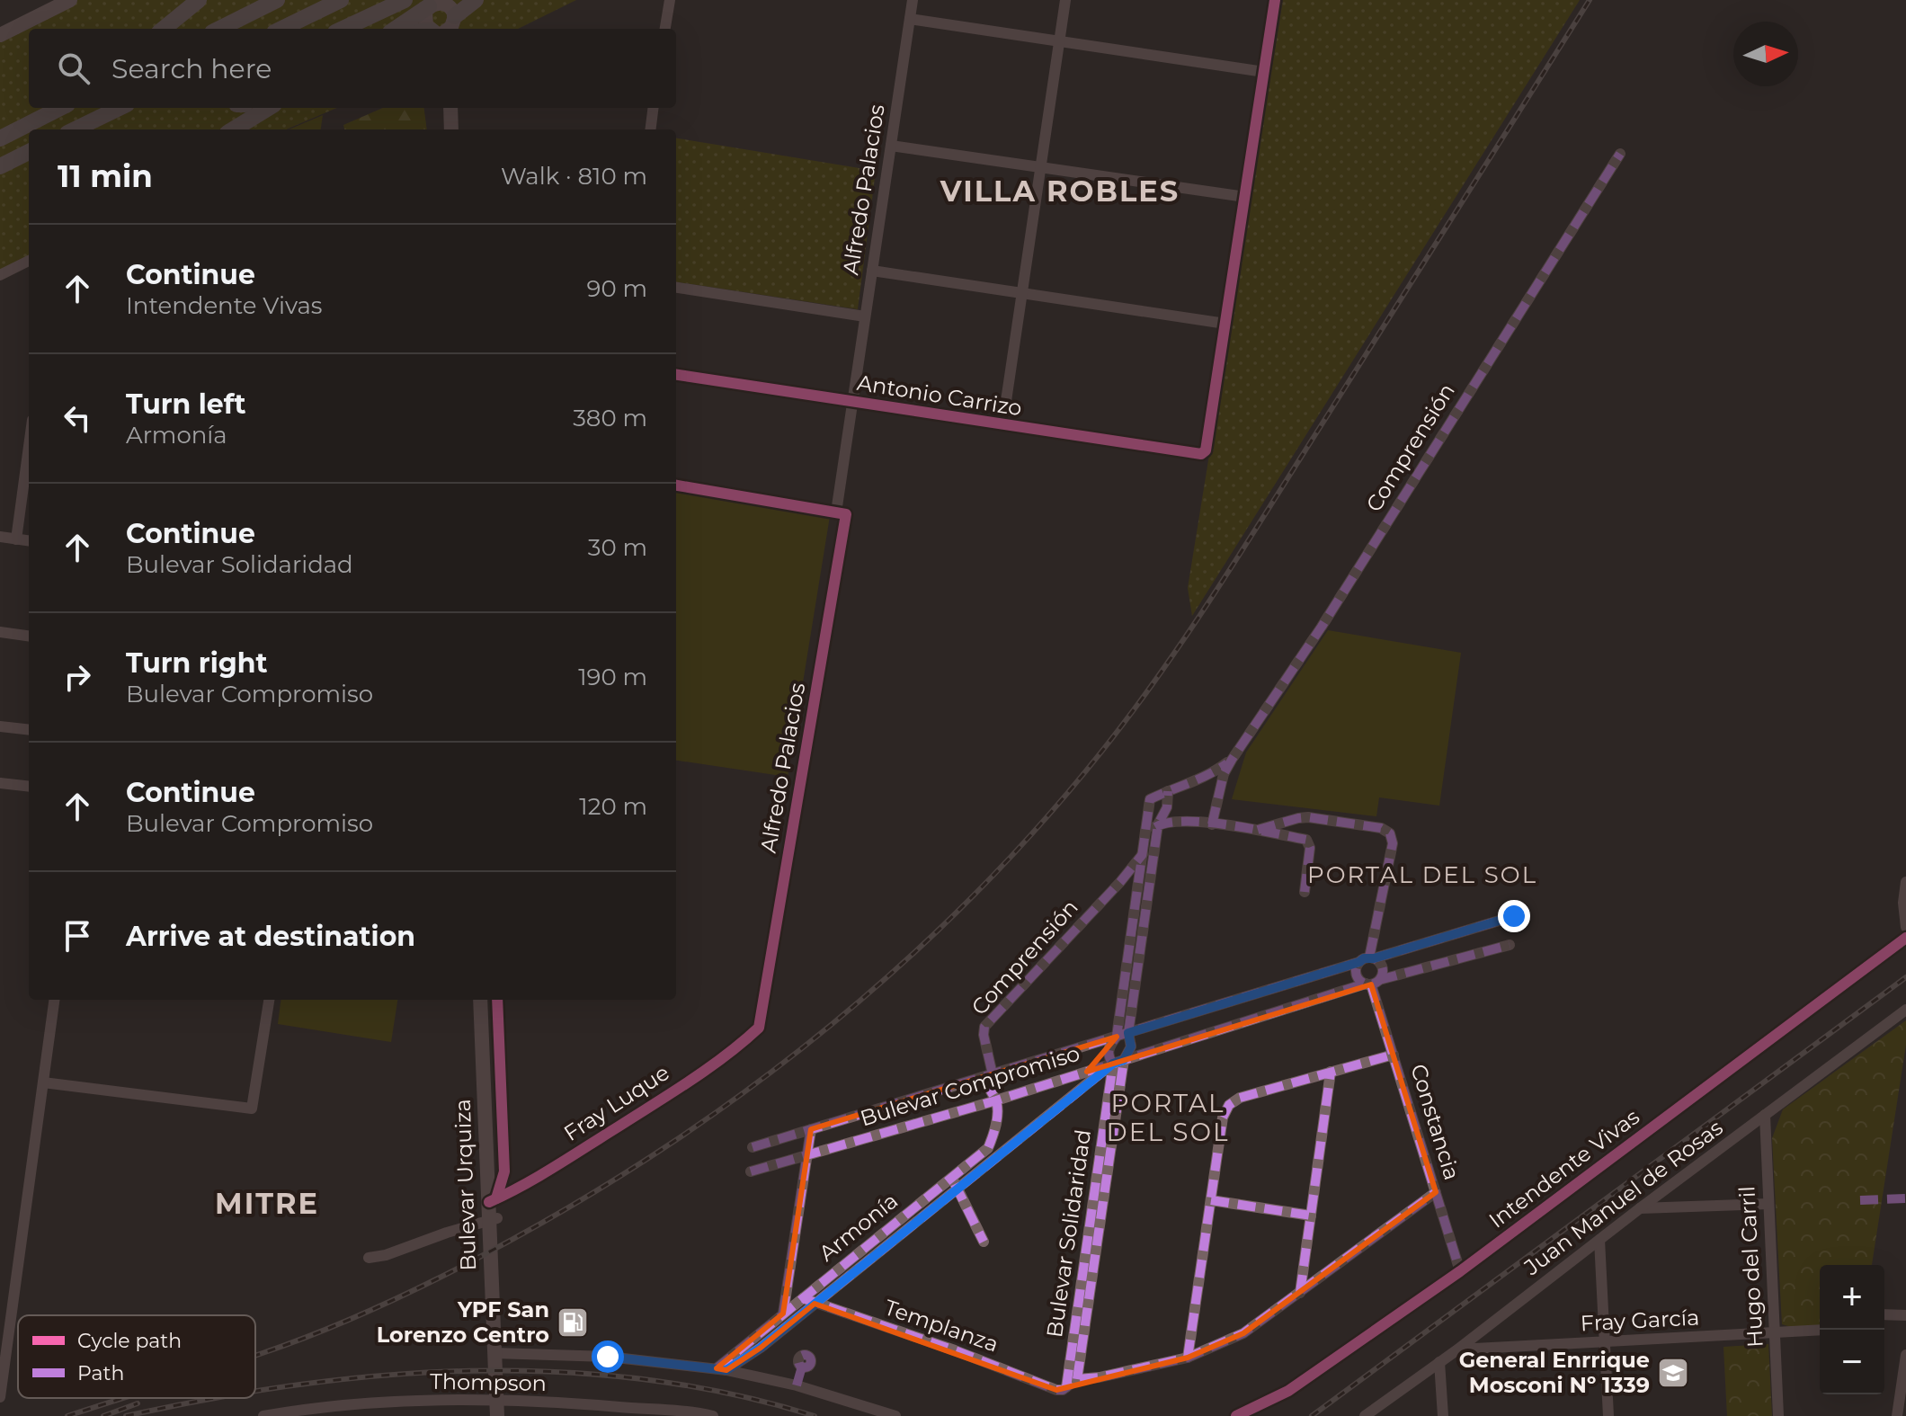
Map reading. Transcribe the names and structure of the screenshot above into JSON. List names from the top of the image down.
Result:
{
  "streets": {
    "main road": ["Bulevar Urquiza"],
    "street": [
      "Alfredo Palacios",
      "Antonio Carrizo",
      "Comprensión",
      "Bulevar Compromiso",
      "Fray Luque",
      "Constancia",
      "Intendente Vivas",
      "Juan Manuel de Rosas",
      "Armonía",
      "Bulevar Solidaridad",
      "Hugo del Carril",
      "Fray García",
      "Templanza",
      "Thompson"
    ]
  },
  "crossings": [
    ["Alfredo Palacios", "Antonio Carrizo"],
    ["Alfredo Palacios", "Fray Luque"],
    ["Comprensión", "Bulevar Compromiso"],
    ["Comprensión", "Armonía"],
    ["Comprensión", "Bulevar Solidaridad"],
    ["Bulevar Compromiso", "Constancia"],
    ["Bulevar Compromiso", "Armonía"],
    ["Bulevar Compromiso", "Bulevar Solidaridad"],
    ["Fray Luque", "Bulevar Urquiza"],
    ["Constancia", "Intendente Vivas"],
    ["Bulevar Urquiza", "Thompson"],
    ["Juan Manuel de Rosas", "Hugo del Carril"],
    ["Juan Manuel de Rosas", "Fray García"],
    ["Armonía", "Bulevar Solidaridad"],
    ["Armonía", "Templanza"],
    ["Bulevar Solidaridad", "Templanza"],
    ["Hugo del Carril", "Fray García"]
  ],
  "districts": [
    "VILLA ROBLES",
    "PORTAL DEL SOL",
    "PORTAL DEL SOL",
    "MITRE"
  ],
  "places": {
    "fuel station": ["YPF San Lorenzo Centro"],
    "school or university": ["General Enrrique Mosconi Nº 1339"]
  },
  "legend": ["Cycle path", "Path"],
  "north": "right",
  "page": {
    "search": "Search here",
    "heading": ["11 min", "Walk · 810 m"],
    "list": [
      ["Continue", "Intendente Vivas", "90 m"],
      ["Turn left", "Armonía", "380 m"],
      ["Continue", "Bulevar Solidaridad", "30 m"],
      ["Turn right", "Bulevar Compromiso", "190 m"],
      ["Continue", "Bulevar Compromiso", "120 m"],
      "Arrive at destination"
    ],
    "map_buttons": ["+", "−"]
  }
}
